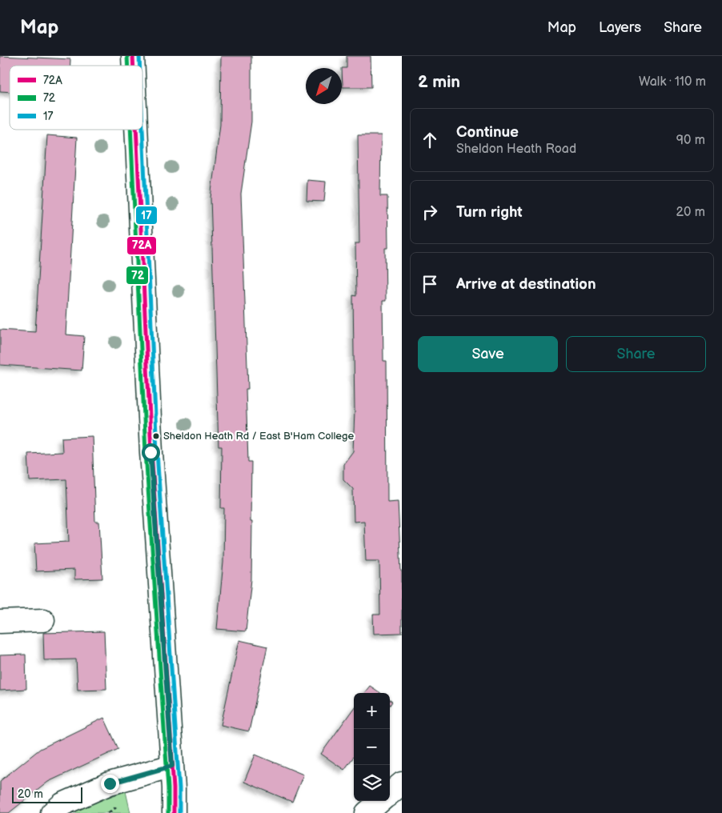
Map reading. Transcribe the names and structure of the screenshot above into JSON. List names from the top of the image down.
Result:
{
  "places": ["Sheldon Heath Rd / East B'Ham College"],
  "lines": ["transit line 72A", "transit line 72", "transit line 17"],
  "legend": ["72A", "72", "17"],
  "scale_bar": "20 m",
  "north": "bottom left",
  "page": {
    "header": "Map",
    "nav": ["Map", "Layers", "Share"],
    "heading": ["2 min", "Walk · 110 m"],
    "list": [
      ["Continue", "Sheldon Heath Road", "90 m"],
      ["Turn right", "20 m"],
      "Arrive at destination"
    ],
    "buttons": ["Save", "Share"],
    "map_buttons": ["+", "−"],
    "scale": "20 m"
  }
}
